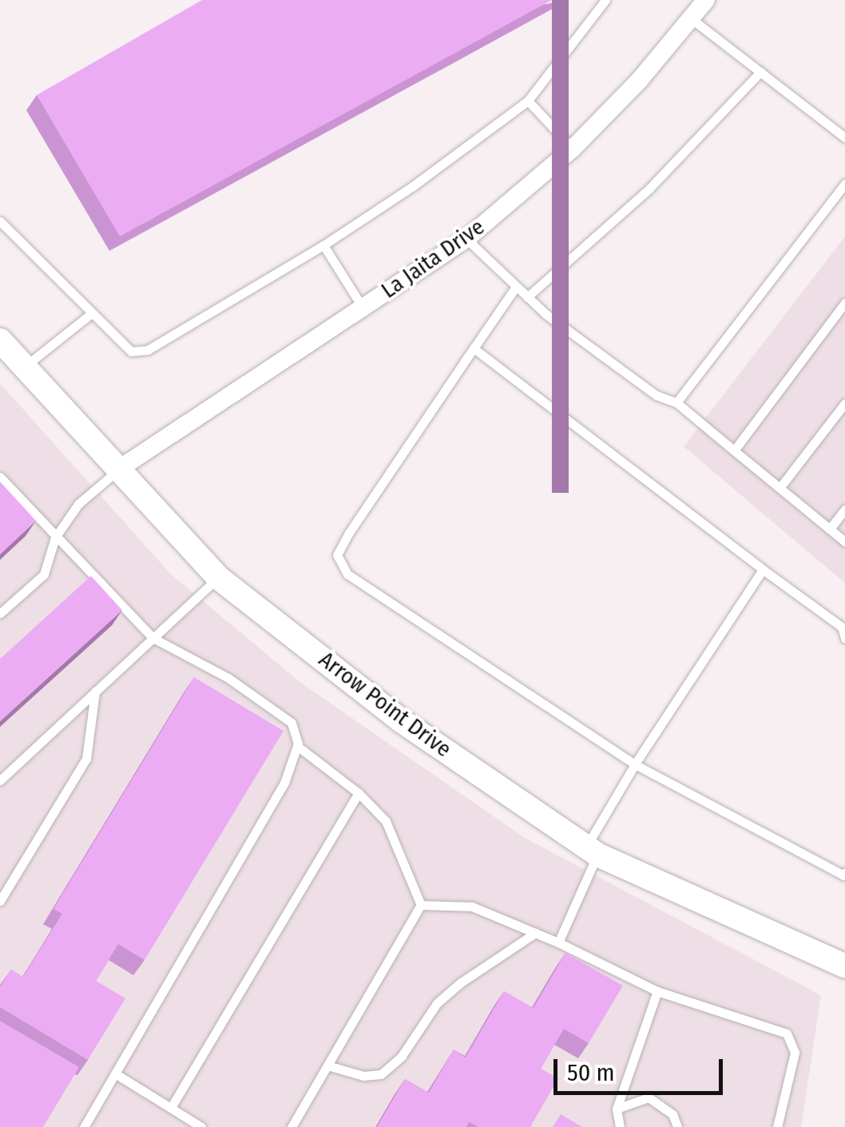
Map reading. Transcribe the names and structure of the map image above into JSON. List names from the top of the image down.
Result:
{
  "streets": {
    "street": ["La Jaita Drive", "Arrow Point Drive"]
  },
  "crossings": [
    ["La Jaita Drive", "Arrow Point Drive"]
  ],
  "scale_bar": "50 m"
}
